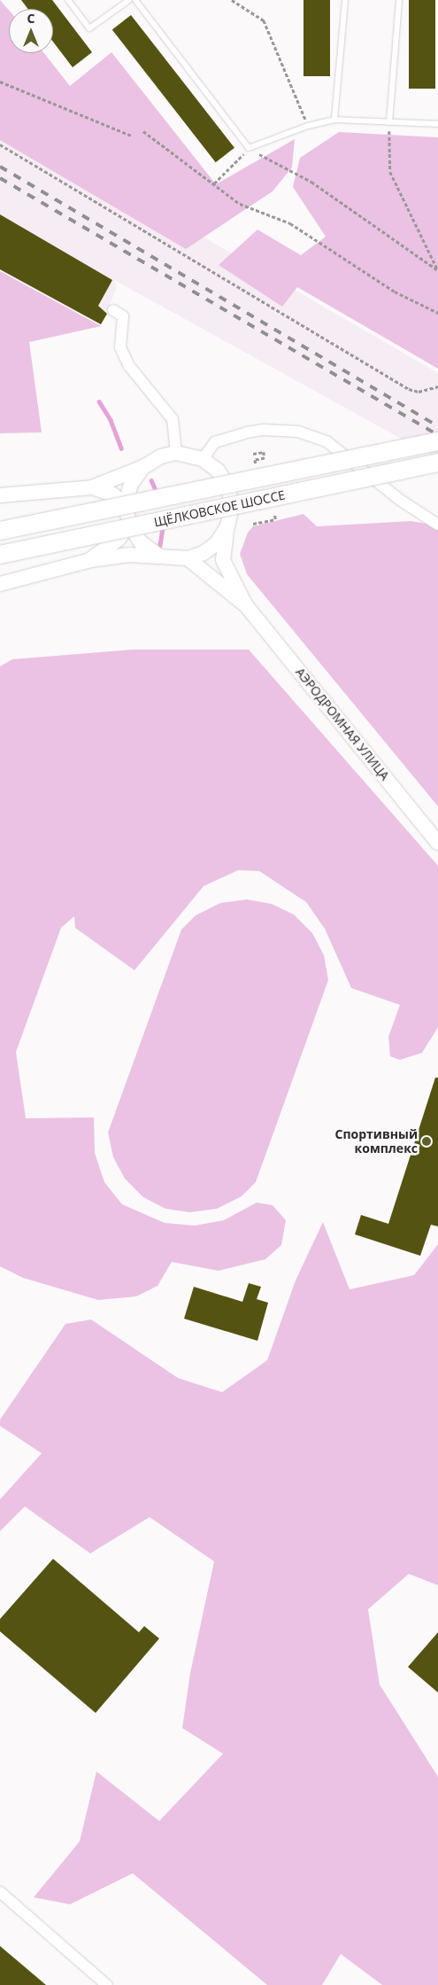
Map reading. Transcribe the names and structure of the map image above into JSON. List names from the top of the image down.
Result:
{
  "streets": {
    "main road": ["ЩЁЛКОВСКОЕ ШОССЕ"],
    "street": ["АЭРОДРОМНАЯ УЛИЦА"]
  },
  "places": ["Спортивный комплекс"],
  "north": "top"
}
